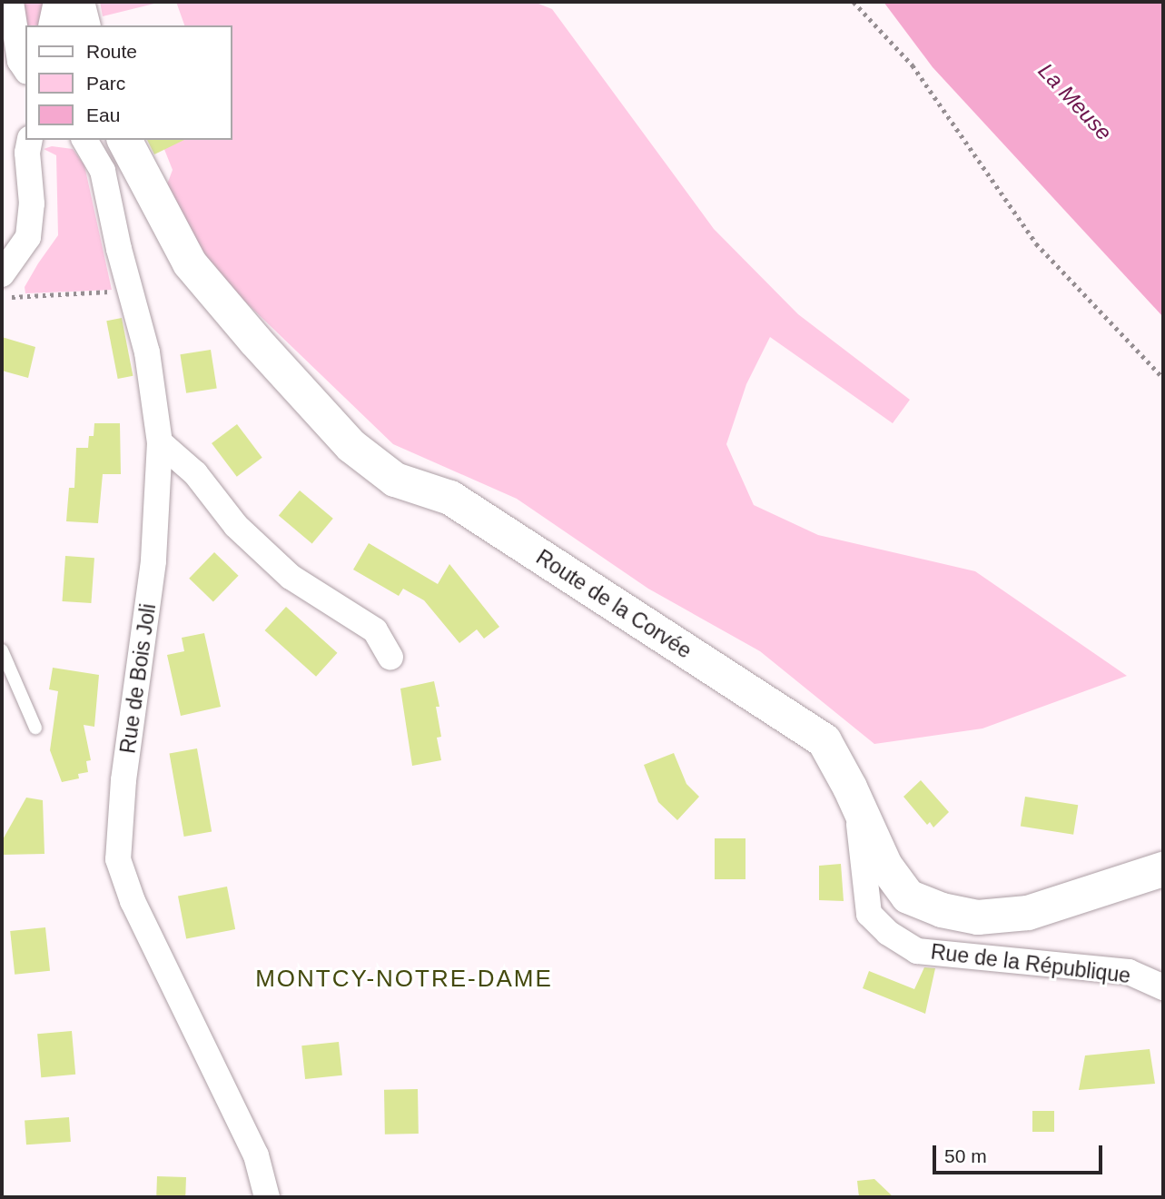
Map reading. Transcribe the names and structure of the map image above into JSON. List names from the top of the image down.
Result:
{
  "streets": {
    "street": ["Route de la Corvée", "Rue de Bois Joli", "Rue de la République"]
  },
  "crossings": [
    ["Route de la Corvée", "Rue de la République"]
  ],
  "districts": ["MONTCY-NOTRE-DAME"],
  "water": ["La Meuse"],
  "legend": ["Route", "Parc", "Eau"],
  "scale_bar": "50 m"
}
